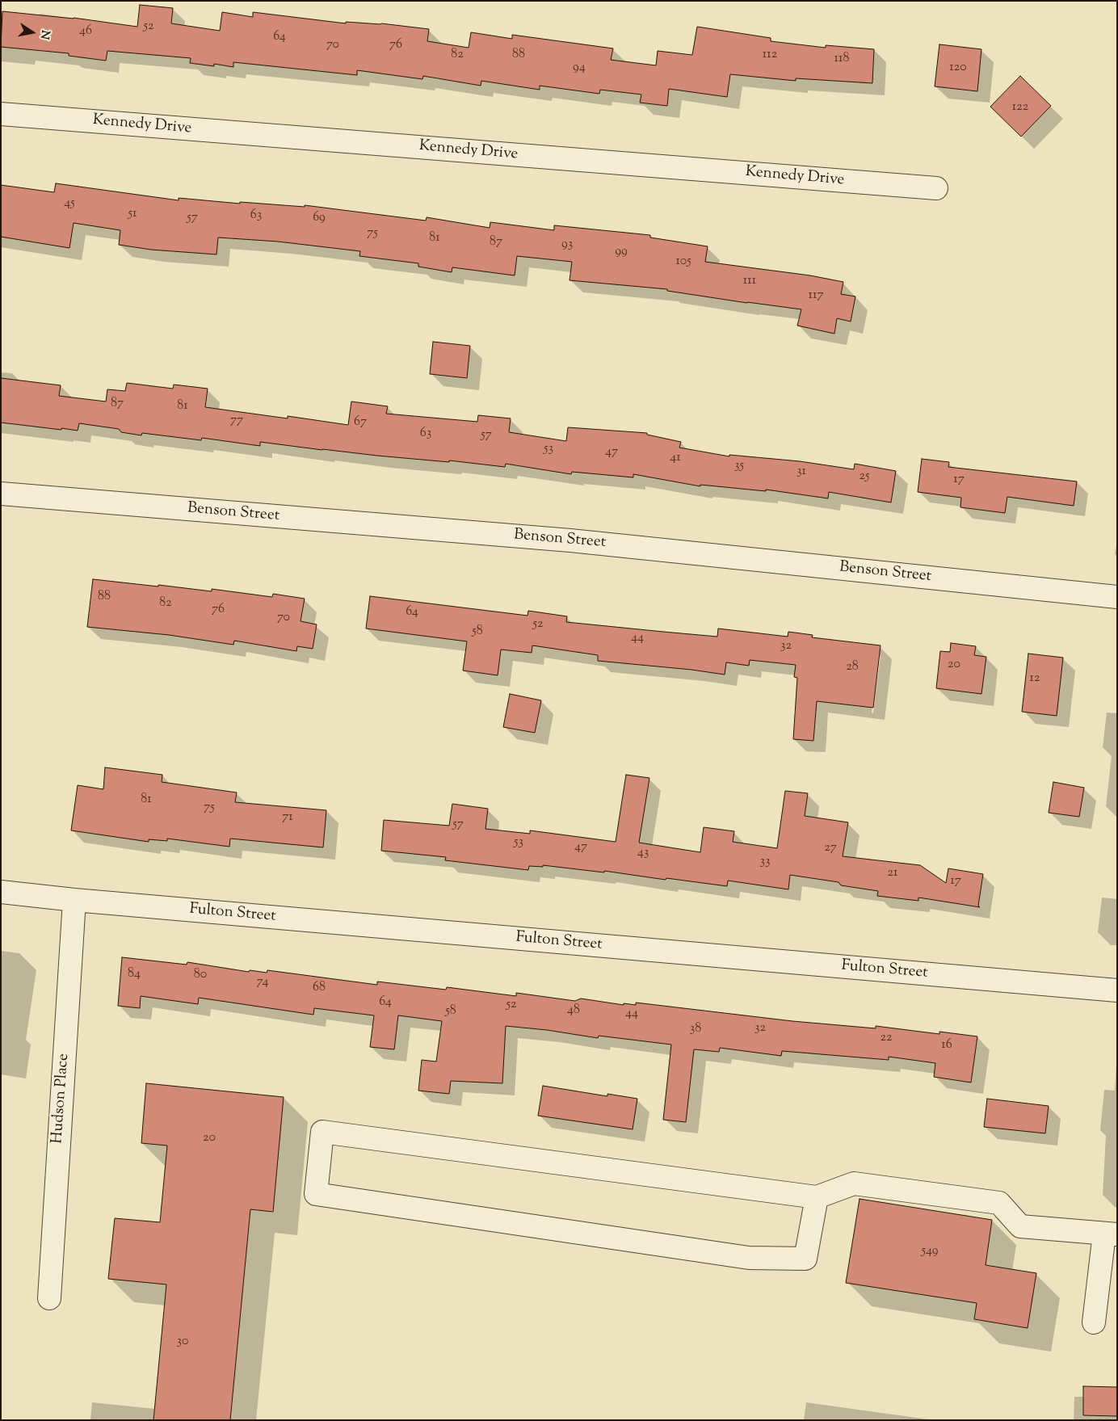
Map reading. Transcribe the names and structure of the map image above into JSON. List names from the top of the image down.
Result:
{
  "streets": {
    "street": [
      "Kennedy Drive",
      "Benson Street",
      "Fulton Street",
      "Hudson Place"
    ]
  },
  "crossings": [
    ["Fulton Street", "Hudson Place"]
  ],
  "house_numbers": [
    "52",
    "46",
    "64",
    "70",
    "76",
    "82",
    "88",
    "112",
    "118",
    "94",
    "120",
    "122",
    "45",
    "51",
    "63",
    "57",
    "69",
    "75",
    "81",
    "87",
    "93",
    "99",
    "105",
    "111",
    "117",
    "87",
    "81",
    "77",
    "67",
    "63",
    "57",
    "53",
    "47",
    "41",
    "35",
    "31",
    "25",
    "17",
    "88",
    "82",
    "76",
    "64",
    "70",
    "52",
    "58",
    "44",
    "32",
    "20",
    "28",
    "12",
    "81",
    "75",
    "71",
    "57",
    "53",
    "47",
    "27",
    "43",
    "33",
    "21",
    "17",
    "84",
    "80",
    "74",
    "68",
    "64",
    "52",
    "48",
    "58",
    "44",
    "32",
    "38",
    "22",
    "16",
    "20",
    "549",
    "30"
  ],
  "north": "right"
}
